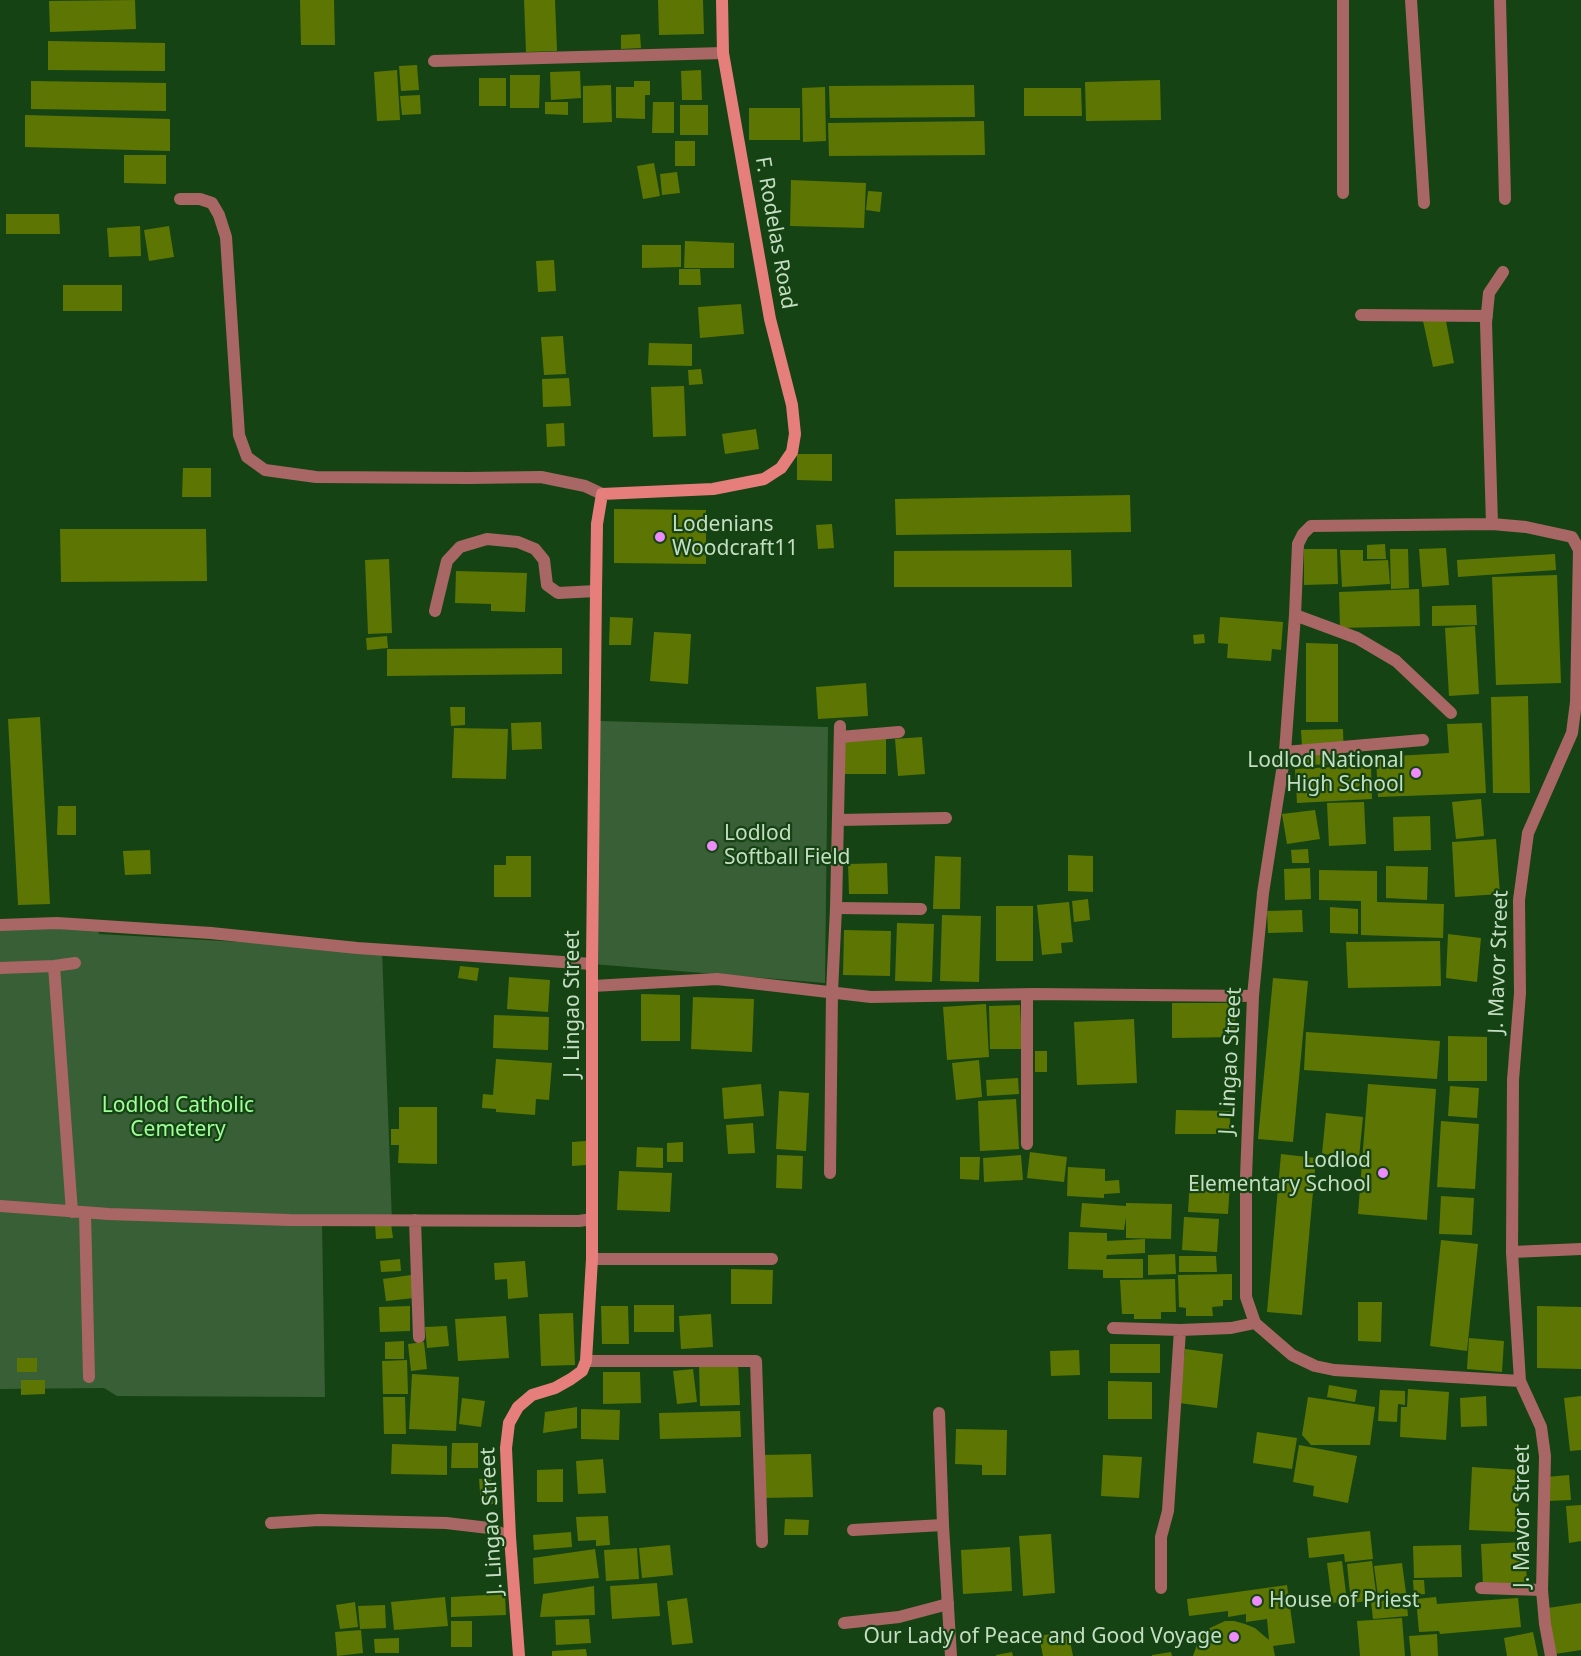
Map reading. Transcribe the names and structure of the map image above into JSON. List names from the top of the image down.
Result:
{
  "streets": {
    "street": ["F. Rodelas Road", "J. Mavor Street", "J. Lingao Street"]
  },
  "crossings": [
    ["F. Rodelas Road", "J. Lingao Street"],
    ["J. Mavor Street", "J. Lingao Street"]
  ],
  "parks": ["Lodlod Catholic Cemetery"],
  "places": [
    "Lodenians Woodcraft11",
    "Lodlod National High School",
    "Lodlod Softball Field",
    "Lodlod Elementary School",
    "House of Priest",
    "Our Lady of Peace and Good Voyage"
  ]
}
